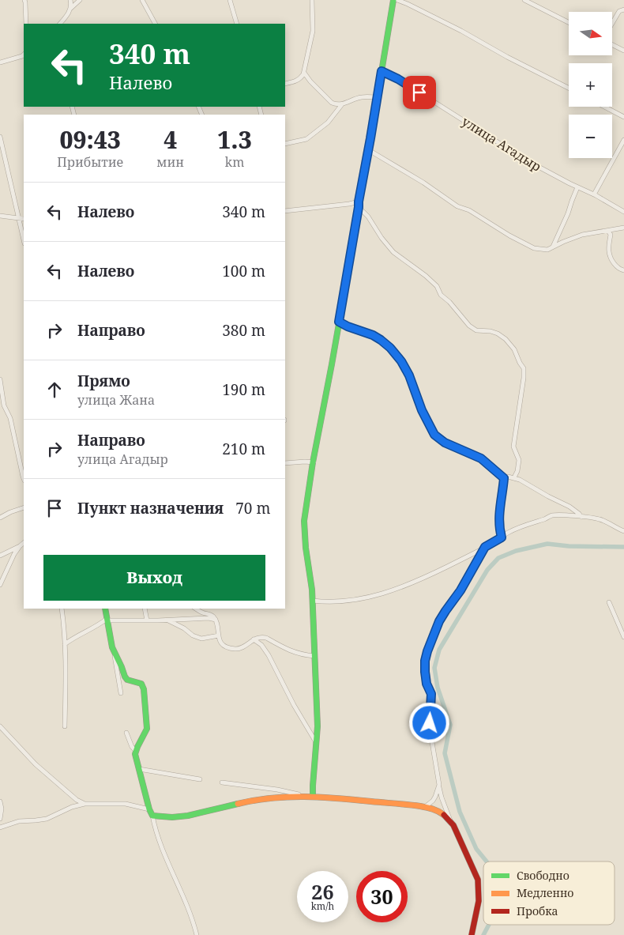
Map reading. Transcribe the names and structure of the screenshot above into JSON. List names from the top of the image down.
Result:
{
  "streets": {
    "street": ["улица Агадыр"]
  },
  "legend": ["Свободно", "Медленно", "Пробка"],
  "north": "right",
  "page": {
    "map_buttons": ["+", "−"],
    "turn": ["340 m", "Налево"],
    "eta": [
      "09:43",
      "Прибытие",
      "4",
      "мин",
      "1.3",
      "km"
    ],
    "list": [
      {
        "name": "Налево",
        "value": "340 m"
      },
      {
        "name": "Налево",
        "value": "100 m"
      },
      {
        "name": "Направо",
        "value": "380 m"
      },
      {
        "name": "Прямо",
        "note": "улица Жана",
        "value": "190 m"
      },
      {
        "name": "Направо",
        "note": "улица Агадыр",
        "value": "210 m"
      },
      {
        "name": "Пункт назначения",
        "value": "70 m"
      }
    ],
    "buttons": "Выход",
    "speed": "26 km/h",
    "limit": "30"
  }
}
